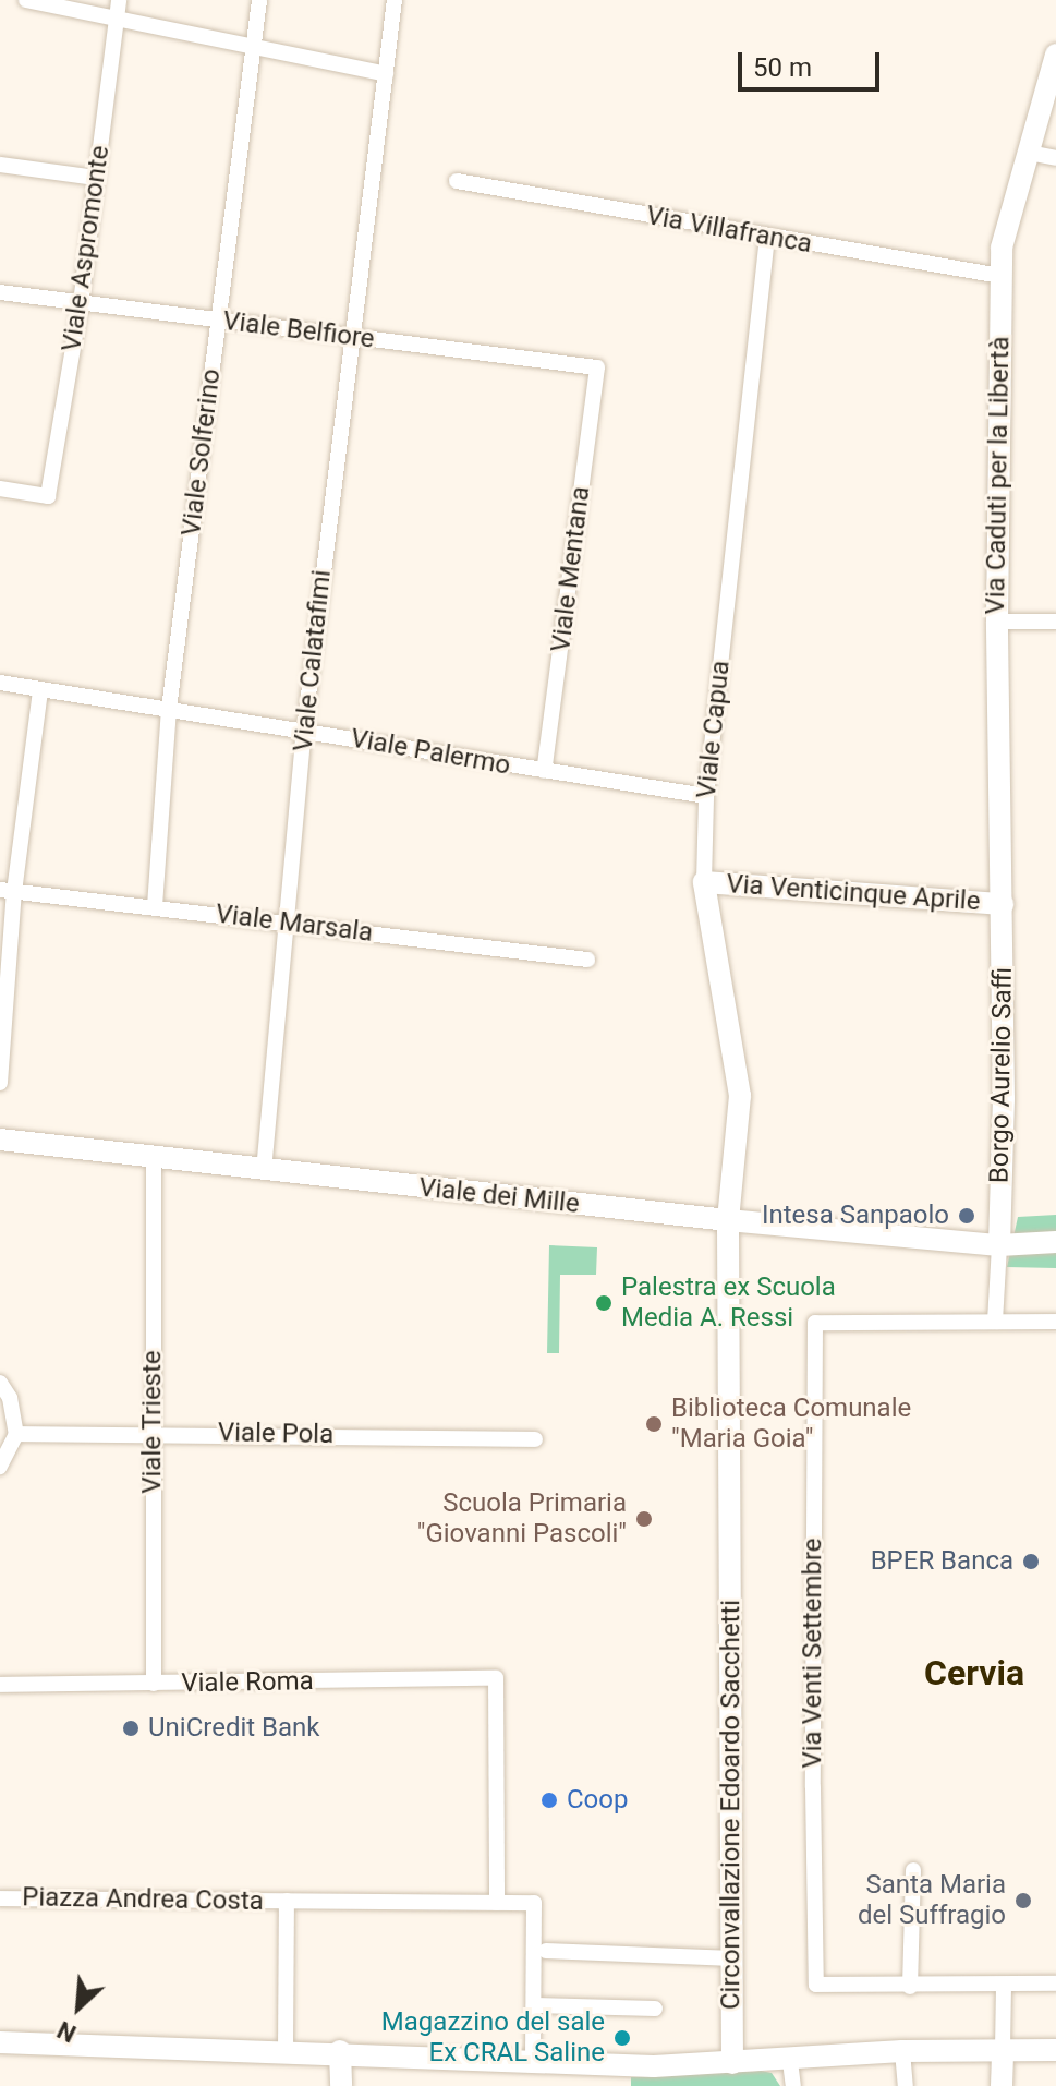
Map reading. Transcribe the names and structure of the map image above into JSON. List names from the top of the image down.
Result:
{
  "streets": {
    "street": [
      "Via Villafranca",
      "Viale Aspromonte",
      "Viale Belfiore",
      "Viale Solferino",
      "Via Caduti per la Libertà",
      "Viale Mentana",
      "Viale Calatafimi",
      "Viale Capua",
      "Viale Palermo",
      "Via Venticinque Aprile",
      "Viale Marsala",
      "Borgo Aurelio Saffi",
      "Viale dei Mille",
      "Viale Trieste",
      "Viale Pola",
      "Via Venti Settembre",
      "Viale Roma",
      "Circonvallazione Edoardo Sacchetti",
      "Piazza Andrea Costa"
    ]
  },
  "crossings": [
    ["Via Villafranca", "Via Caduti per la Libertà"],
    ["Via Villafranca", "Viale Capua"],
    ["Viale Aspromonte", "Viale Belfiore"],
    ["Viale Belfiore", "Viale Solferino"],
    ["Viale Belfiore", "Viale Mentana"],
    ["Viale Belfiore", "Viale Calatafimi"],
    ["Viale Solferino", "Viale Palermo"],
    ["Viale Solferino", "Viale Marsala"],
    ["Via Caduti per la Libertà", "Via Venticinque Aprile"],
    ["Via Caduti per la Libertà", "Borgo Aurelio Saffi"],
    ["Viale Mentana", "Viale Palermo"],
    ["Viale Calatafimi", "Viale Palermo"],
    ["Viale Calatafimi", "Viale Marsala"],
    ["Viale Calatafimi", "Viale dei Mille"],
    ["Viale Capua", "Viale Palermo"],
    ["Viale Capua", "Via Venticinque Aprile"],
    ["Viale Capua", "Viale dei Mille"],
    ["Viale Capua", "Circonvallazione Edoardo Sacchetti"],
    ["Via Venticinque Aprile", "Borgo Aurelio Saffi"],
    ["Borgo Aurelio Saffi", "Viale dei Mille"],
    ["Viale dei Mille", "Viale Trieste"],
    ["Viale dei Mille", "Circonvallazione Edoardo Sacchetti"],
    ["Viale Trieste", "Viale Pola"],
    ["Viale Trieste", "Viale Roma"],
    ["Viale Roma", "Piazza Andrea Costa"]
  ],
  "districts": ["Cervia"],
  "places": [
    "Intesa Sanpaolo",
    "Palestra ex Scuola Media A. Ressi",
    "Biblioteca Comunale \"Maria Goia\"",
    "Scuola Primaria \"Giovanni Pascoli\"",
    "BPER Banca",
    "UniCredit Bank",
    "Coop",
    "Santa Maria del Suffragio",
    "Magazzino del sale Ex CRAL Saline"
  ],
  "scale_bar": "50 m",
  "north": "bottom left"
}
